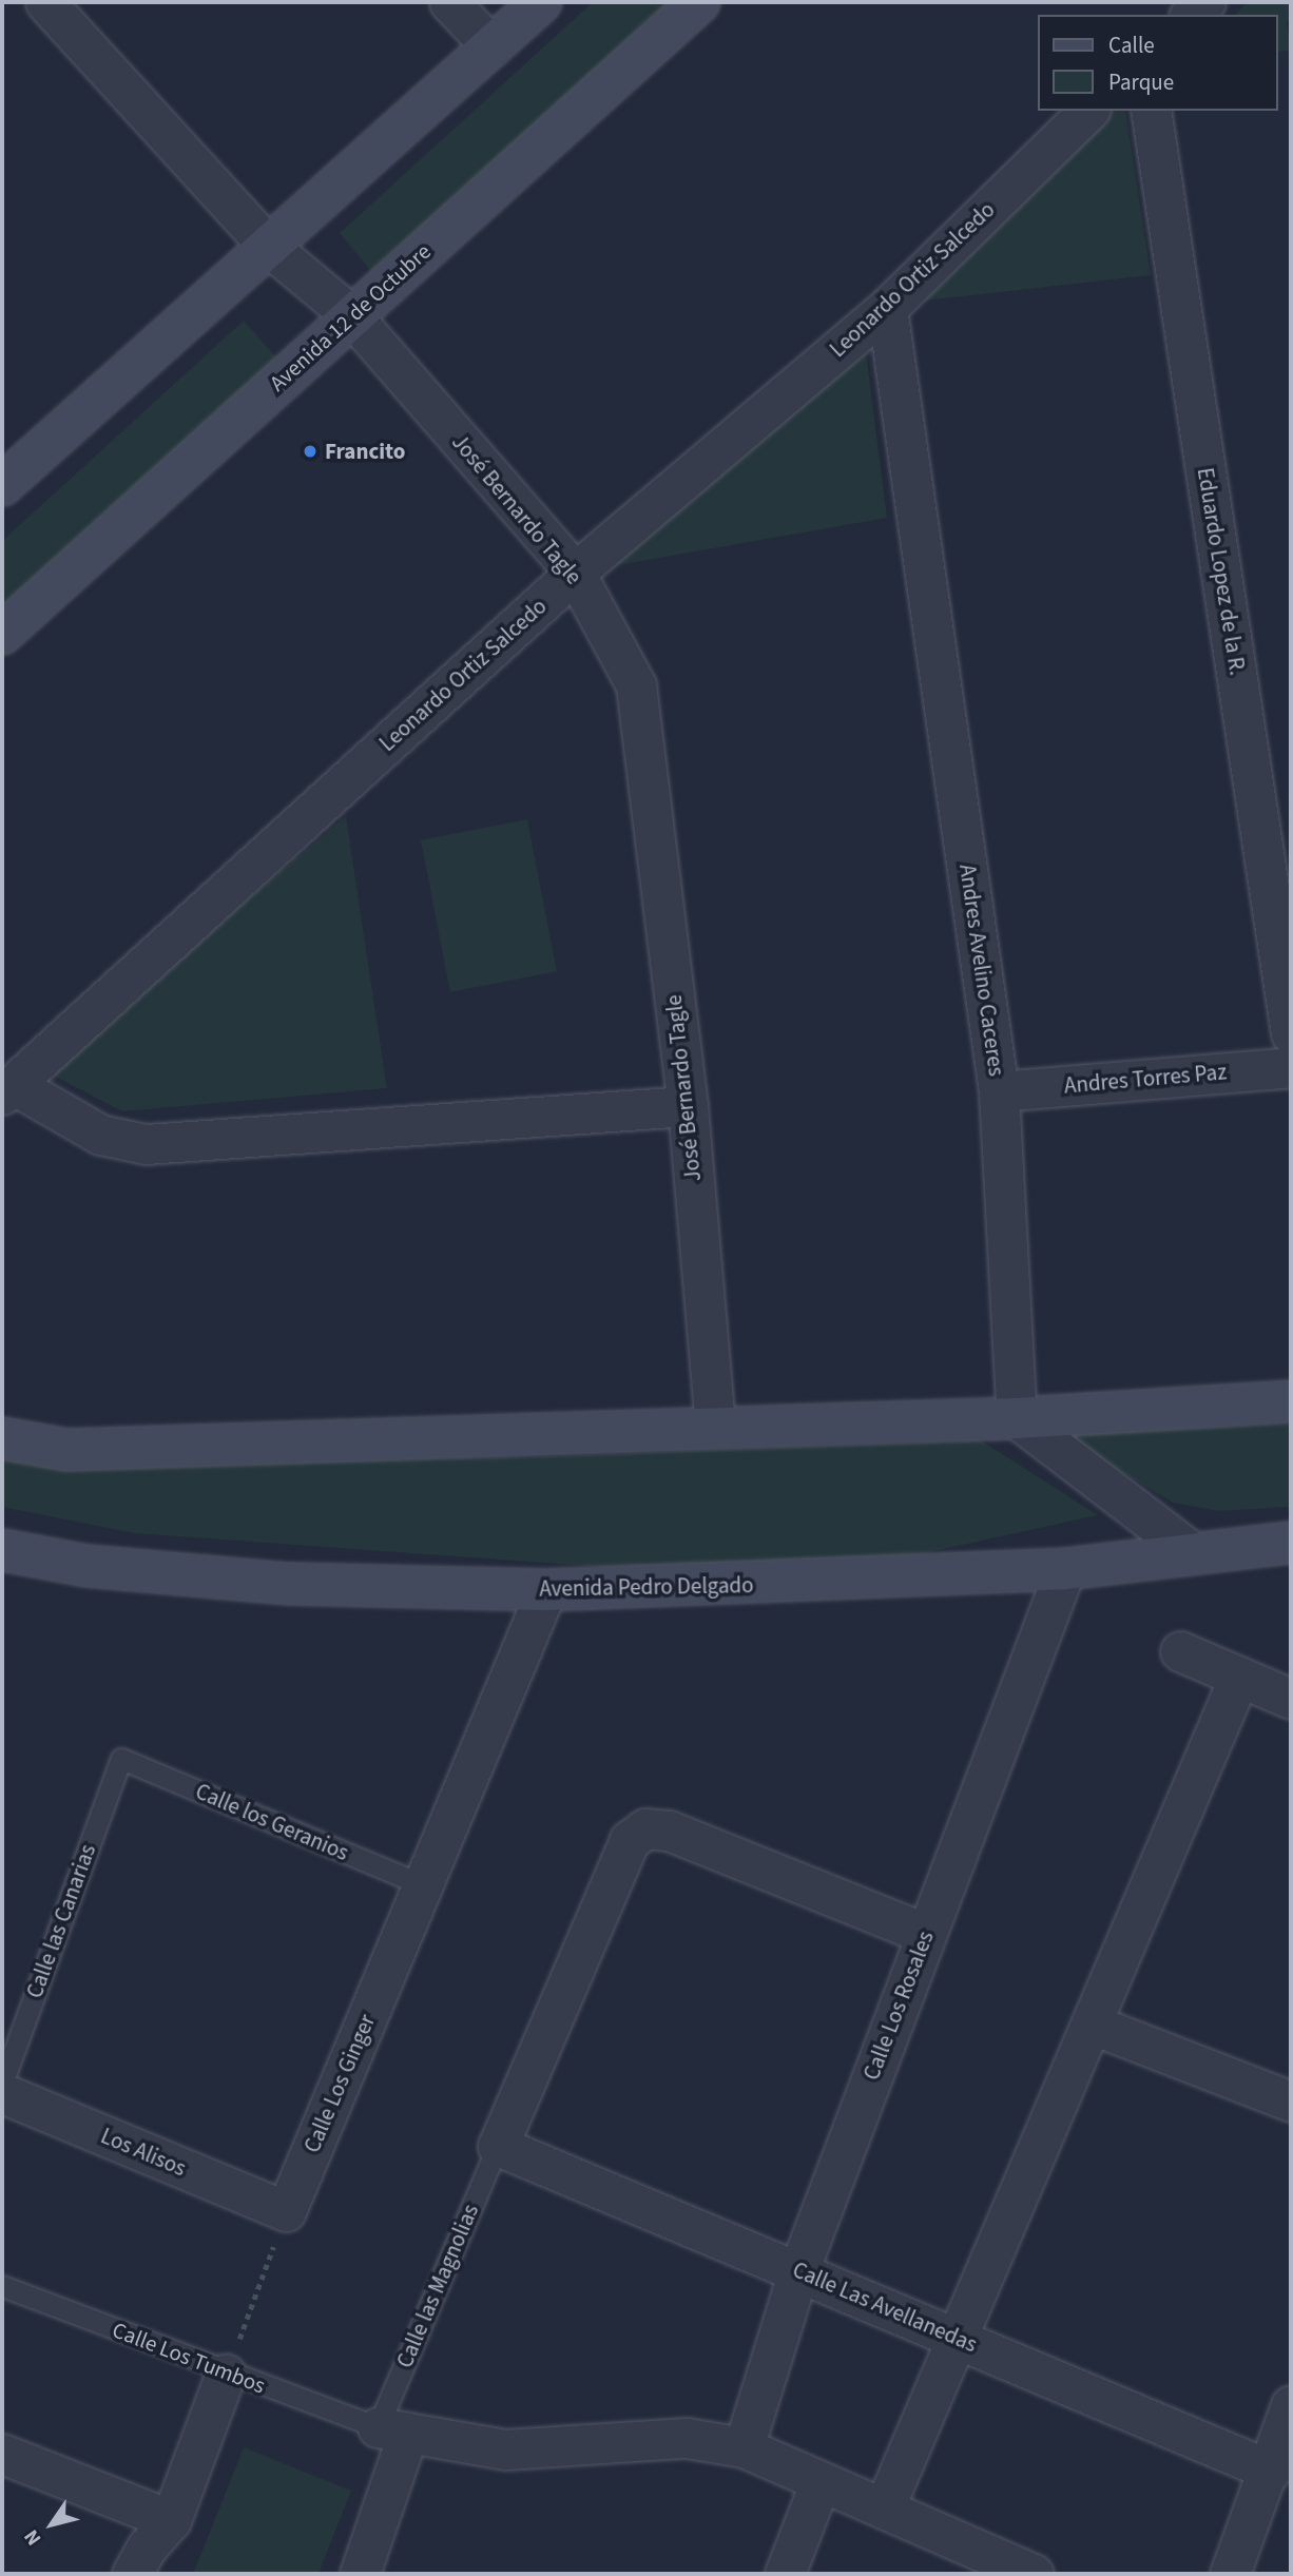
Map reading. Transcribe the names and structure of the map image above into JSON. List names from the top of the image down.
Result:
{
  "streets": {
    "street": [
      "Leonardo Ortiz Salcedo",
      "Avenida 12 de Octubre",
      "José Bernardo Tagle",
      "Eduardo Lopez de la R.",
      "Andres Avelino Caceres",
      "Andres Torres Paz",
      "Avenida Pedro Delgado",
      "Calle Los Rosales",
      "Calle Los Ginger",
      "Los Alisos",
      "Calle Las Avellanedas"
    ],
    "lane": [
      "Calle los Geranios",
      "Calle las Canarias",
      "Calle las Magnolias",
      "Calle Los Tumbos"
    ]
  },
  "crossings": [
    ["Leonardo Ortiz Salcedo", "José Bernardo Tagle"],
    ["Leonardo Ortiz Salcedo", "Andres Avelino Caceres"],
    ["Avenida 12 de Octubre", "José Bernardo Tagle"],
    ["Andres Avelino Caceres", "Andres Torres Paz"],
    ["Avenida Pedro Delgado", "Calle Los Rosales"],
    ["Avenida Pedro Delgado", "Calle Los Ginger"],
    ["Calle los Geranios", "Calle las Canarias"],
    ["Calle los Geranios", "Calle Los Ginger"],
    ["Calle Los Rosales", "Calle Las Avellanedas"],
    ["Calle Los Ginger", "Los Alisos"],
    ["Calle las Magnolias", "Calle Las Avellanedas"],
    ["Calle las Magnolias", "Calle Los Tumbos"]
  ],
  "places": ["Francito"],
  "legend": ["Calle", "Parque"],
  "north": "bottom left"
}
